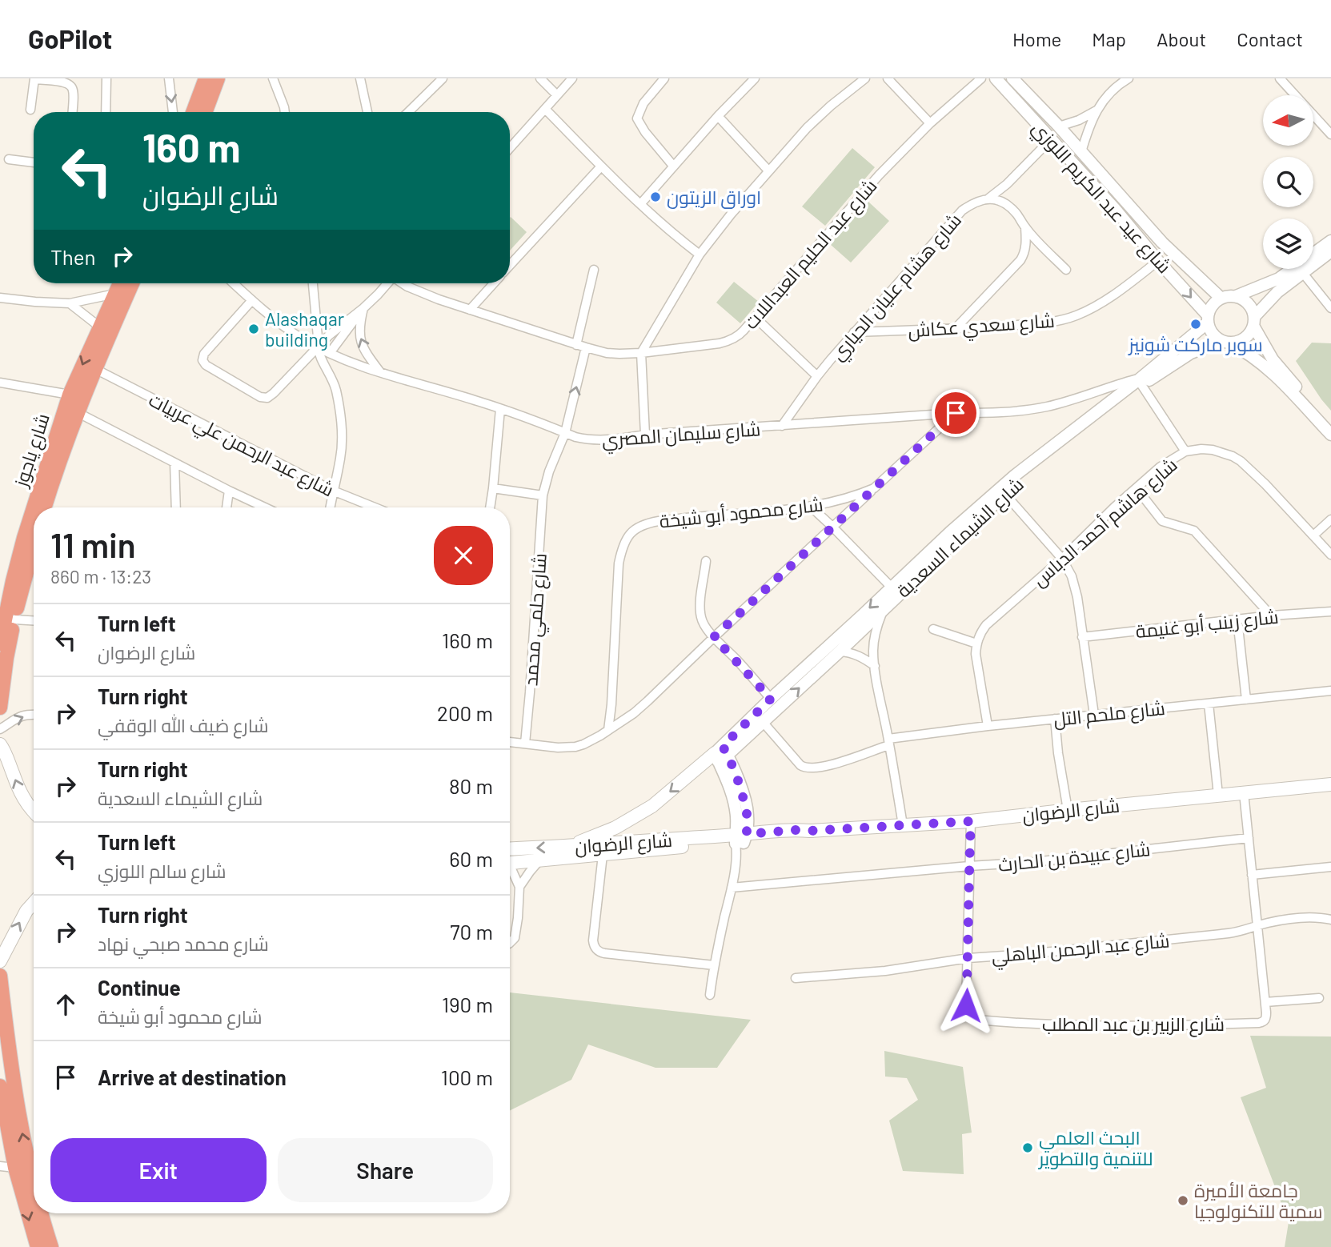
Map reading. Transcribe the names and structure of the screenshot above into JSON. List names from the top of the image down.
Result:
{
  "streets": {
    "main road": ["شارع ياجوز", "شارع الرضوان"],
    "street": [
      "شارع عيد عبد الكريم اللوزي",
      "شارع عبد الحليم العبداللات",
      "شارع هشام عليان الحياري",
      "شارع سعدي عكاش",
      "شارع سليمان المصري",
      "شارع عبد الرحمن علي عربيات",
      "شارع محمود أبو شيخة",
      "شارع هاشم أحمد الدباس",
      "شارع الشيماء السعدية",
      "شارع حلمي محمد",
      "شارع زينب أبو غنيمة",
      "شارع ملحم التل",
      "شارع عبيدة بن الحارث",
      "شارع عبد الرحمن الباهلي",
      "شارع الزبير بن عبد المطلب"
    ]
  },
  "crossings": [
    ["شارع عيد عبد الكريم اللوزي", "شارع هشام عليان الحياري"],
    ["شارع عيد عبد الكريم اللوزي", "شارع سعدي عكاش"],
    ["شارع عيد عبد الكريم اللوزي", "شارع الشيماء السعدية"],
    ["شارع عبد الحليم العبداللات", "شارع سليمان المصري"],
    ["شارع عبد الحليم العبداللات", "شارع حلمي محمد"],
    ["شارع هشام عليان الحياري", "شارع سعدي عكاش"],
    ["شارع هشام عليان الحياري", "شارع سليمان المصري"],
    ["شارع سليمان المصري", "شارع محمود أبو شيخة"],
    ["شارع سليمان المصري", "شارع الشيماء السعدية"],
    ["شارع سليمان المصري", "شارع حلمي محمد"],
    ["شارع عبد الرحمن علي عربيات", "شارع ياجوز"],
    ["شارع الشيماء السعدية", "شارع ملحم التل"],
    ["شارع الرضوان", "شارع الزبير بن عبد المطلب"],
    ["شارع عبيدة بن الحارث", "شارع الزبير بن عبد المطلب"],
    ["شارع عبد الرحمن الباهلي", "شارع الزبير بن عبد المطلب"]
  ],
  "places": [
    "اوراق الزيتون",
    "سوبر ماركت شونيز",
    "Alashaqar building",
    "البحث العلمي للتنمية والتطوير",
    "جامعة الأميرة سمية للتكنولوجيا"
  ],
  "north": "left",
  "page": {
    "header": "GoPilot",
    "nav": [
      "Home",
      "Map",
      "About",
      "Contact"
    ],
    "turn": ["160 m", "شارع الرضوان"],
    "then": "Then",
    "heading": ["11 min", "860 m · 13:23"],
    "list": [
      {
        "name": "Turn left",
        "note": "شارع الرضوان",
        "value": "160 m"
      },
      {
        "name": "Turn right",
        "note": "شارع ضيف الله الوقفي",
        "value": "200 m"
      },
      {
        "name": "Turn right",
        "note": "شارع الشيماء السعدية",
        "value": "80 m"
      },
      {
        "name": "Turn left",
        "note": "شارع سالم اللوزي",
        "value": "60 m"
      },
      {
        "name": "Turn right",
        "note": "شارع محمد صبحي نهاد",
        "value": "70 m"
      },
      {
        "name": "Continue",
        "note": "شارع محمود أبو شيخة",
        "value": "190 m"
      },
      {
        "name": "Arrive at destination",
        "value": "100 m"
      }
    ],
    "buttons": ["Exit", "Share"]
  }
}
